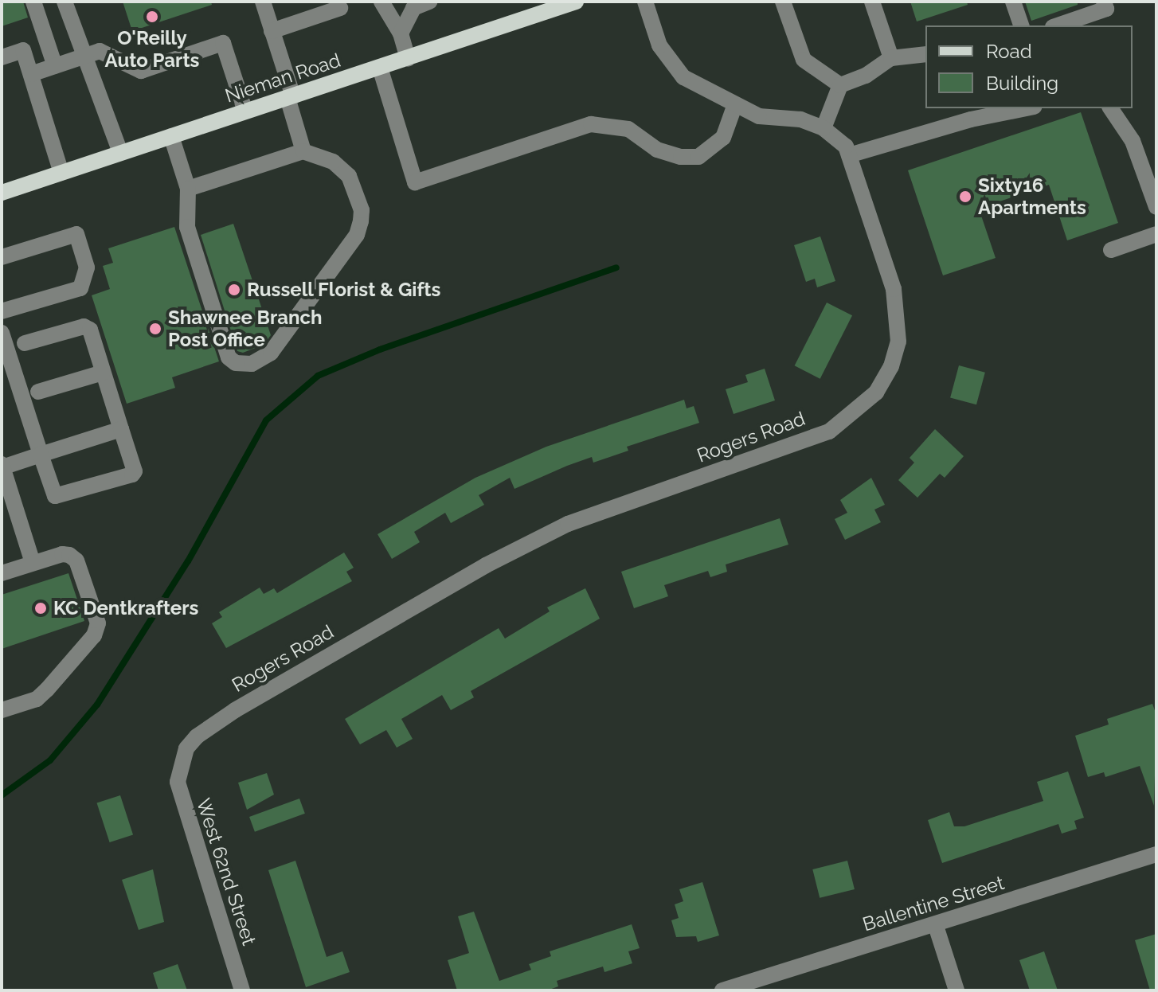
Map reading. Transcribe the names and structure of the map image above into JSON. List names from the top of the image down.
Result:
{
  "streets": {
    "main road": ["Nieman Road"],
    "street": ["Rogers Road", "West 62nd Street", "Ballentine Street"]
  },
  "crossings": [
    ["Rogers Road", "West 62nd Street"]
  ],
  "places": [
    "O'Reilly Auto Parts",
    "Sixty16 Apartments",
    "Russell Florist & Gifts",
    "Shawnee Branch Post Office",
    "KC Dentkrafters"
  ],
  "legend": ["Road", "Building"]
}
